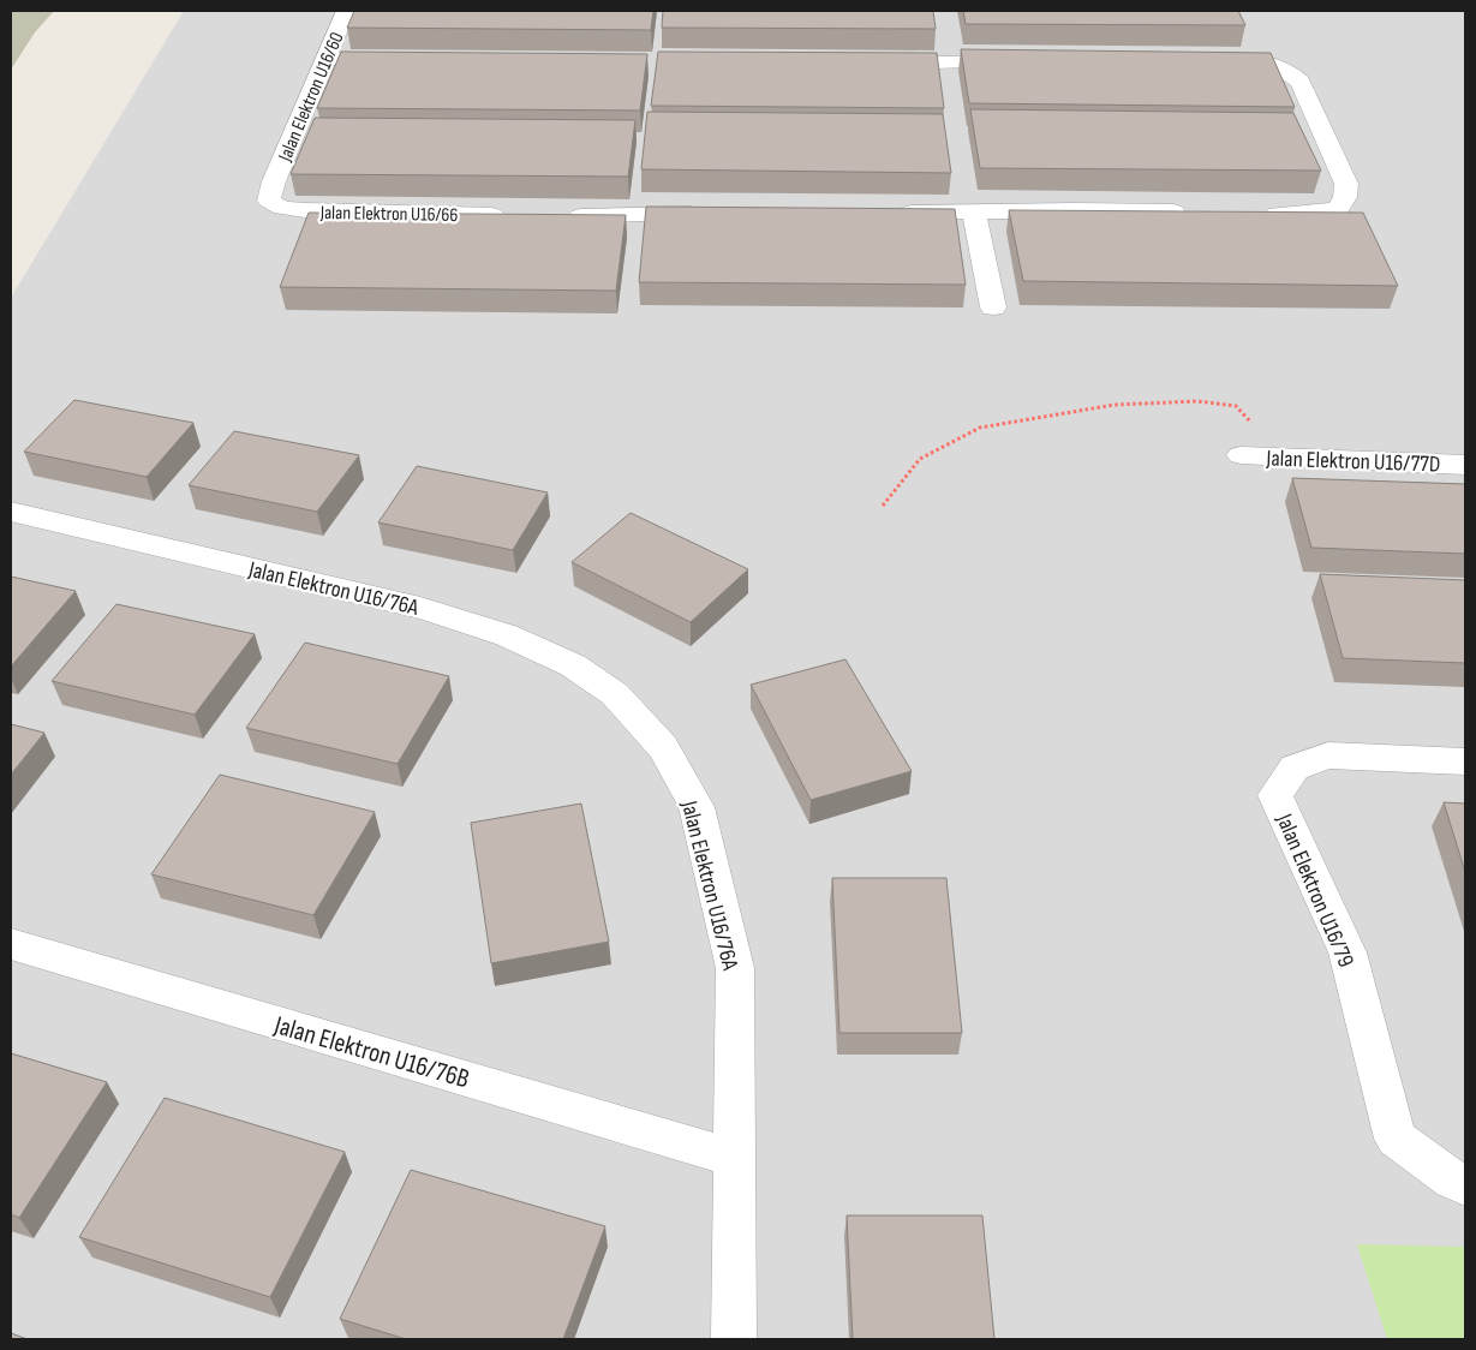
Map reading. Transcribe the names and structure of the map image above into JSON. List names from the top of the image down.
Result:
{
  "streets": {
    "street": [
      "Jalan Elektron U16/60",
      "Jalan Elektron U16/66",
      "Jalan Elektron U16/77D",
      "Jalan Elektron U16/76A",
      "Jalan Elektron U16/79",
      "Jalan Elektron U16/76B"
    ]
  },
  "crossings": [
    ["Jalan Elektron U16/60", "Jalan Elektron U16/66"],
    ["Jalan Elektron U16/76A", "Jalan Elektron U16/76B"]
  ]
}
